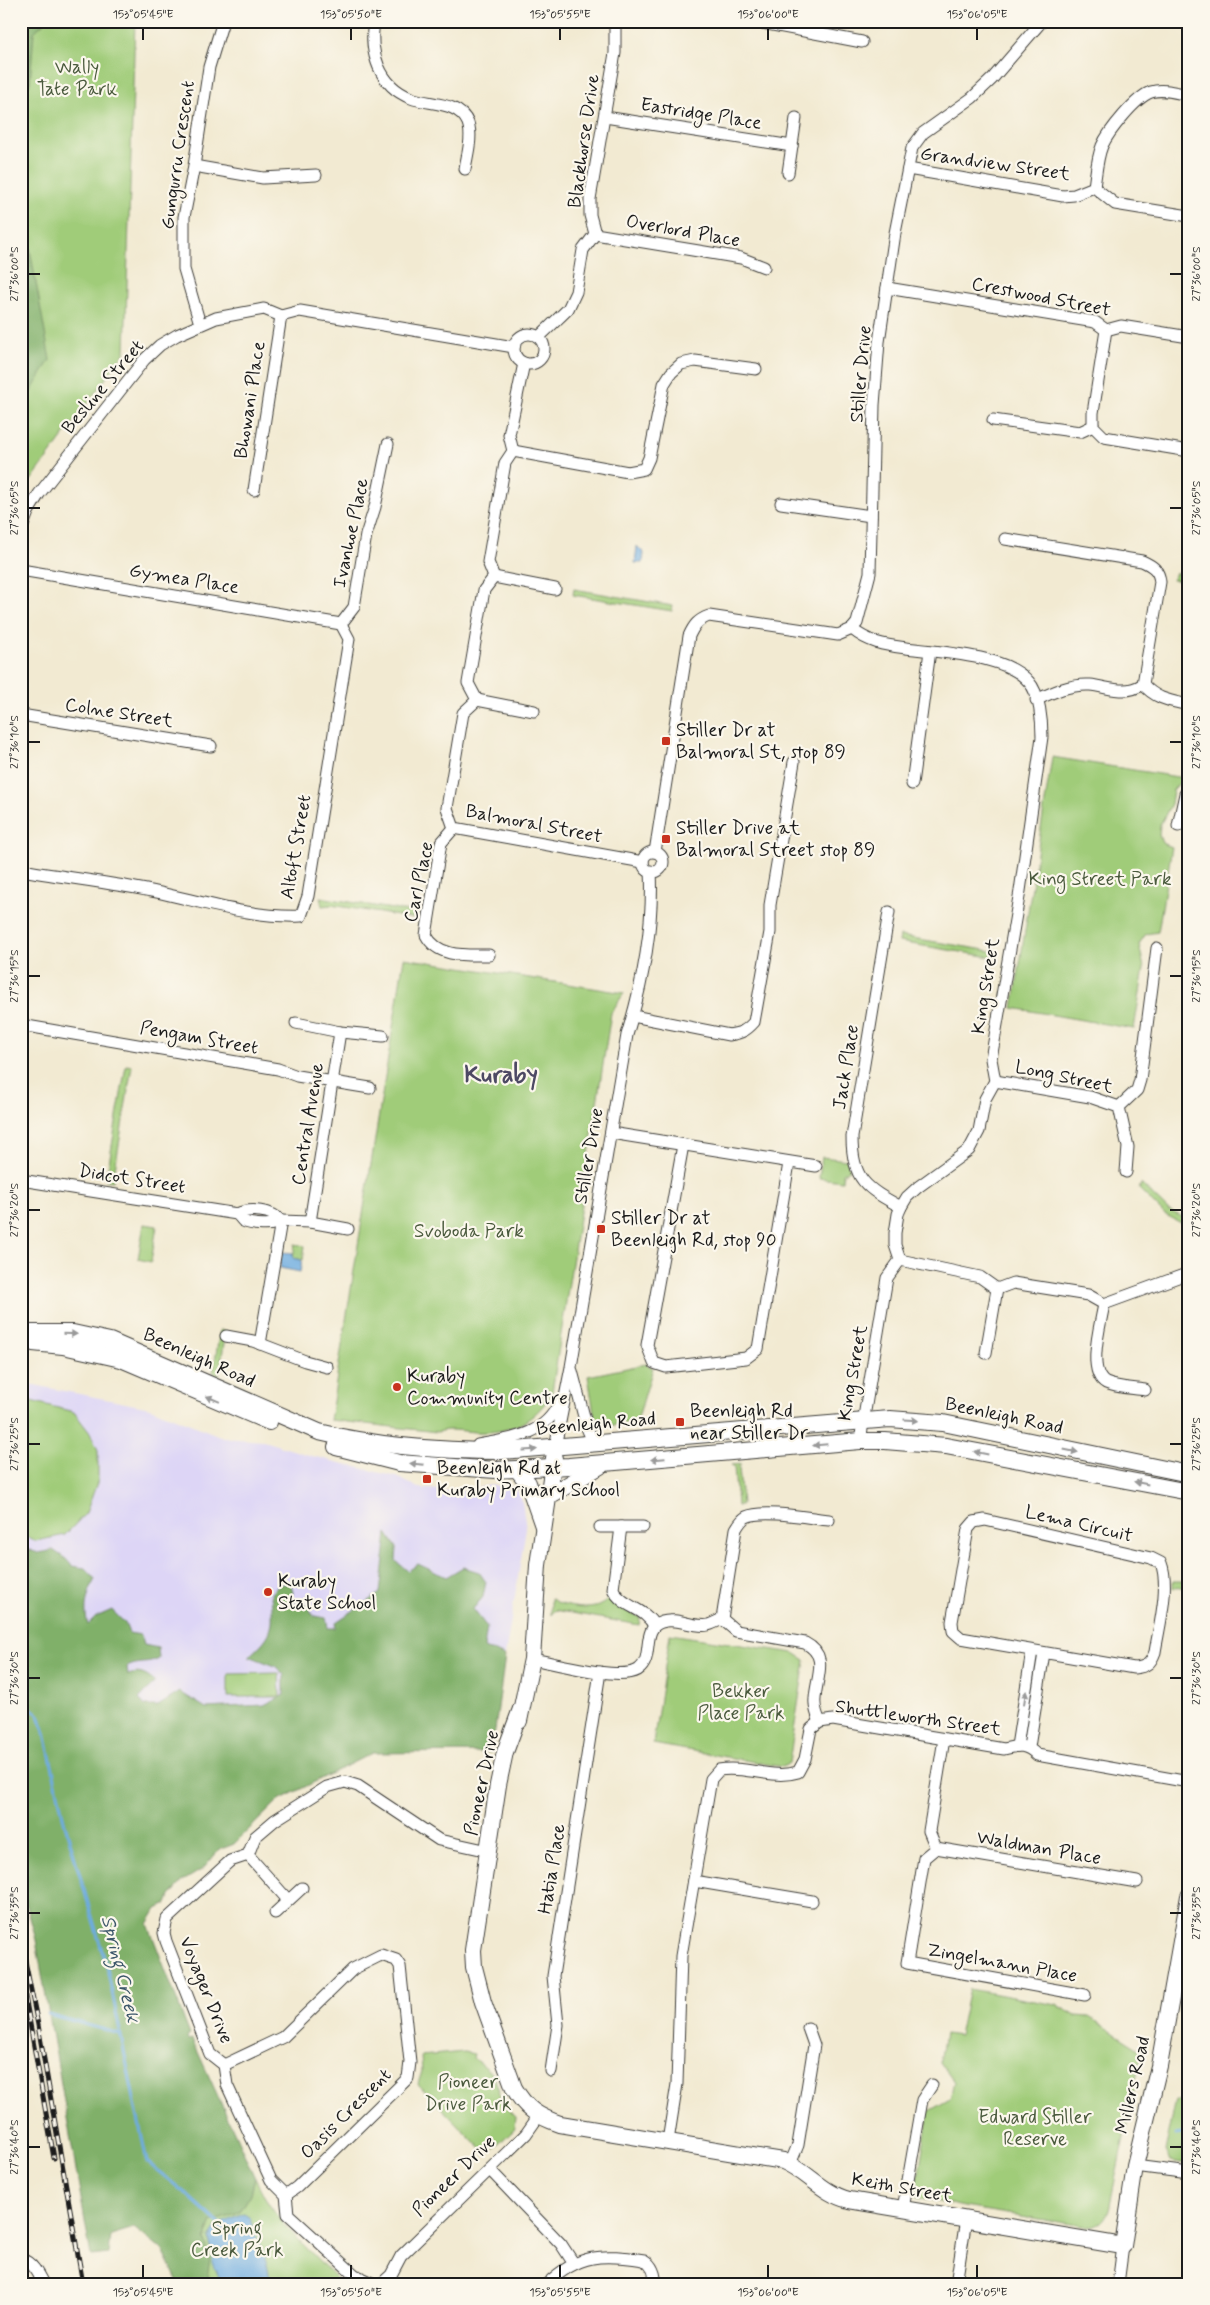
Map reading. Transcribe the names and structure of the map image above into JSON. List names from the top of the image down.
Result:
{
  "streets": {
    "main road": [
      "Beenleigh Road",
      "Pioneer Drive",
      "Millers Road",
      "Keith Street"
    ],
    "street": [
      "Eastridge Place",
      "Blackhorse Drive",
      "Gungurru Crescent",
      "Grandview Street",
      "Overlord Place",
      "Crestwood Street",
      "Stiller Drive",
      "Besline Street",
      "Bhowani Place",
      "Ivanhoe Place",
      "Gymea Place",
      "Colne Street",
      "Balmoral Street",
      "Altoft Street",
      "Carl Place",
      "King Street",
      "Pengam Street",
      "Jack Place",
      "Long Street",
      "Central Avenue",
      "Didcot Street",
      "Lema Circuit",
      "Shuttleworth Street",
      "Waldman Place",
      "Hatia Place",
      "Zingelmann Place",
      "Voyager Drive",
      "Oasis Crescent"
    ]
  },
  "crossings": [
    ["Eastridge Place", "Blackhorse Drive"],
    ["Blackhorse Drive", "Overlord Place"],
    ["Blackhorse Drive", "Besline Street"],
    ["Gungurru Crescent", "Besline Street"],
    ["Grandview Street", "Stiller Drive"],
    ["Crestwood Street", "Stiller Drive"],
    ["Stiller Drive", "Balmoral Street"],
    ["Stiller Drive", "King Street"],
    ["Stiller Drive", "Beenleigh Road"],
    ["Stiller Drive", "Pioneer Drive"],
    ["Besline Street", "Bhowani Place"],
    ["Ivanhoe Place", "Gymea Place"],
    ["Ivanhoe Place", "Altoft Street"],
    ["Gymea Place", "Altoft Street"],
    ["Balmoral Street", "Carl Place"],
    ["King Street", "Long Street"],
    ["King Street", "Beenleigh Road"],
    ["Pengam Street", "Central Avenue"],
    ["Central Avenue", "Didcot Street"],
    ["Beenleigh Road", "Pioneer Drive"],
    ["Shuttleworth Street", "Keith Street"],
    ["Pioneer Drive", "Keith Street"],
    ["Waldman Place", "Zingelmann Place"],
    ["Voyager Drive", "Oasis Crescent"],
    ["Millers Road", "Keith Street"]
  ],
  "districts": ["Kuraby"],
  "water": ["Spring Creek"],
  "parks": [
    "Wally Tate Park",
    "King Street Park",
    "Svoboda Park",
    "Bekker Place Park",
    "Pioneer Drive Park",
    "Edward Stiller Reserve",
    "Spring Creek Park"
  ],
  "places": {
    "transit": [
      "Stiller Dr at Balmoral St, stop 89",
      "Stiller Drive at Balmoral Street stop 89",
      "Stiller Dr at Beenleigh Rd, stop 90",
      "Beenleigh Rd near Stiller Dr",
      "Beenleigh Rd at Kuraby Primary School"
    ],
    "other": ["Kuraby Community Centre", "Kuraby State School"]
  },
  "coordinates": [
    "153°05'45\"E",
    "153°05'50\"E",
    "153°05'55\"E",
    "153°06'00\"E",
    "153°06'05\"E",
    "27°36'00\"S",
    "27°36'05\"S",
    "27°36'10\"S",
    "27°36'15\"S",
    "27°36'20\"S",
    "27°36'25\"S",
    "27°36'30\"S",
    "27°36'35\"S",
    "27°36'40\"S"
  ]
}
